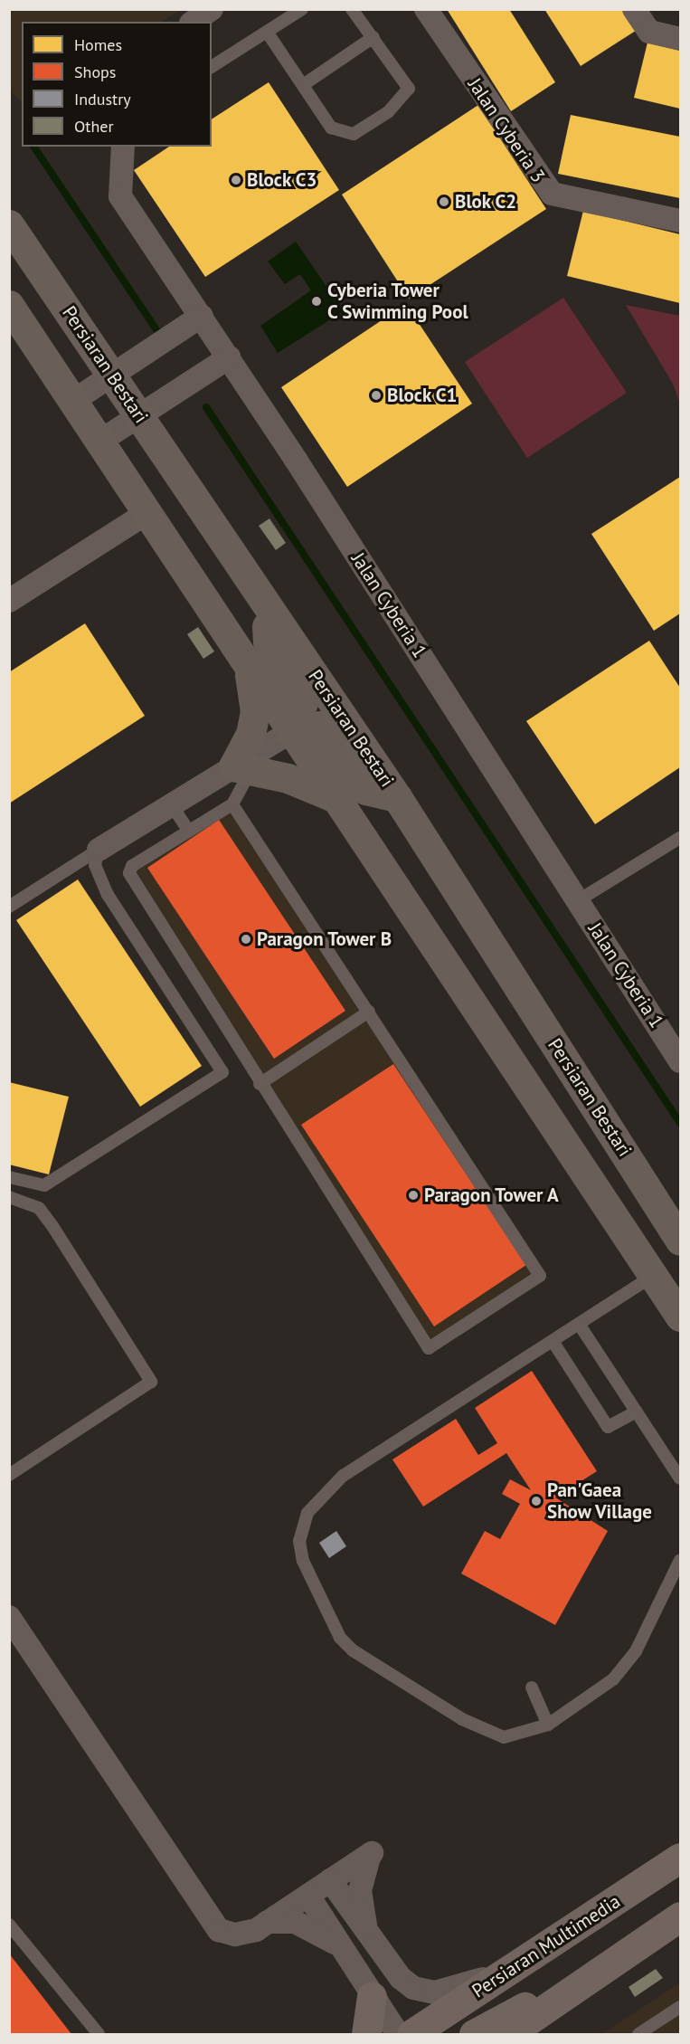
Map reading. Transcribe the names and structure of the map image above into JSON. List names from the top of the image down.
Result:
{
  "streets": {
    "main road": ["Persiaran Bestari", "Persiaran Multimedia"],
    "street": ["Jalan Cyberia 3", "Jalan Cyberia 1"]
  },
  "places": [
    "Block C3",
    "Blok C2",
    "Cyberia Tower C Swimming Pool",
    "Block C1",
    "Paragon Tower B",
    "Paragon Tower A",
    "Pan'Gaea Show Village"
  ],
  "legend": [
    "Homes",
    "Shops",
    "Industry",
    "Other"
  ]
}
